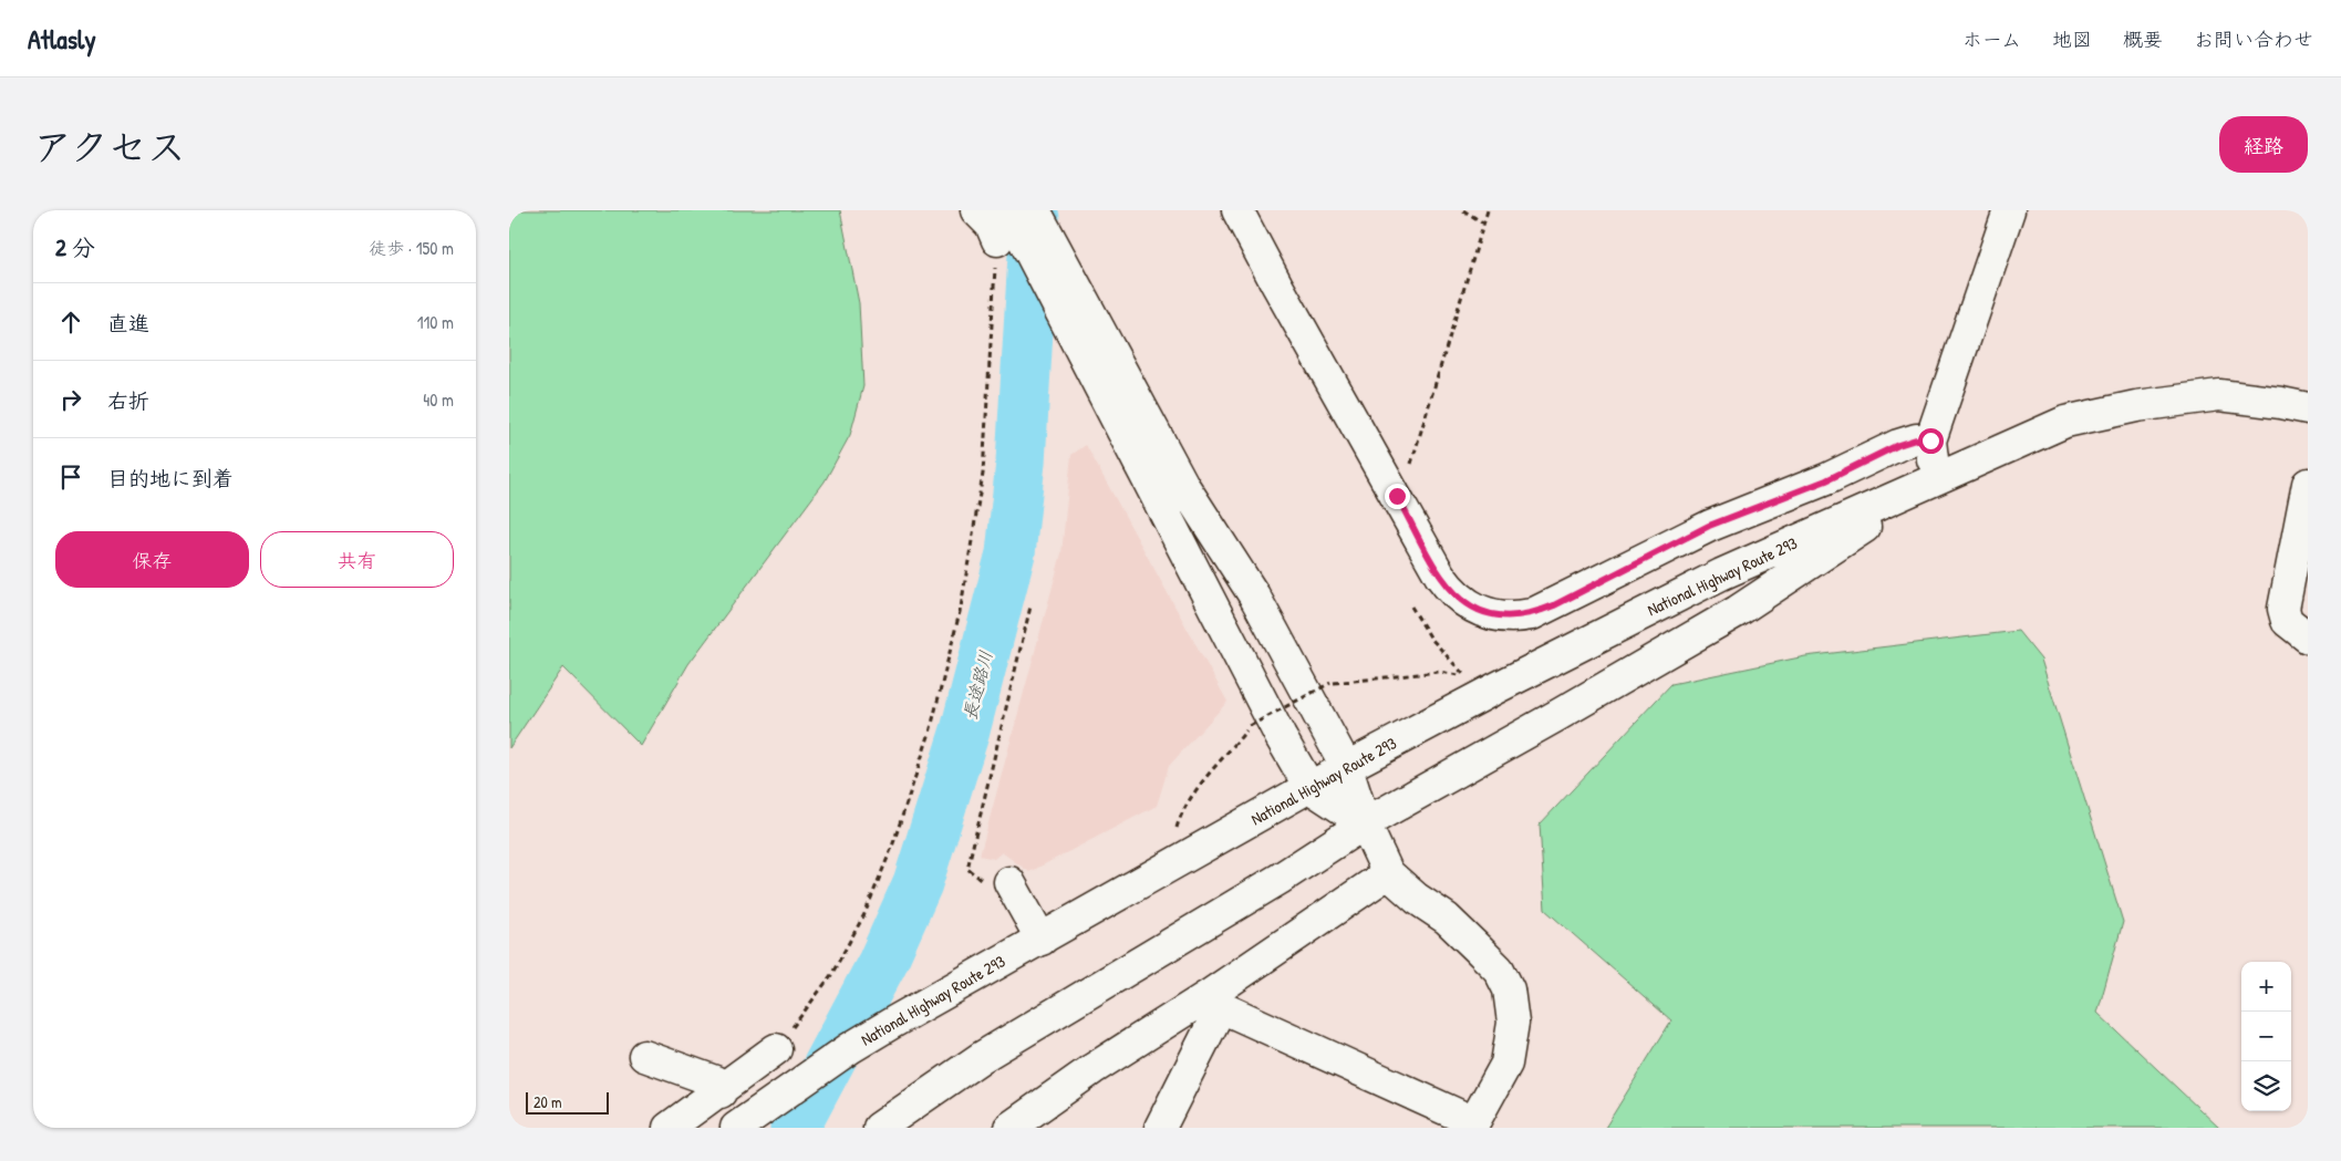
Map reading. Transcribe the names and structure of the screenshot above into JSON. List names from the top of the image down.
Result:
{
  "streets": {
    "main road": ["National Highway Route 293"]
  },
  "water": ["長途路川"],
  "scale_bar": "20 m",
  "page": {
    "header": "Atlasly",
    "nav": [
      "ホーム",
      "地図",
      "概要",
      "お問い合わせ"
    ],
    "title": "アクセス",
    "buttons": [
      "経路",
      ["保存", "共有"]
    ],
    "heading": ["2 分", "徒歩 · 150 m"],
    "list": [
      ["直進", "110 m"],
      ["右折", "40 m"],
      "目的地に到着"
    ],
    "map_buttons": ["+", "−"],
    "scale": "20 m"
  }
}
